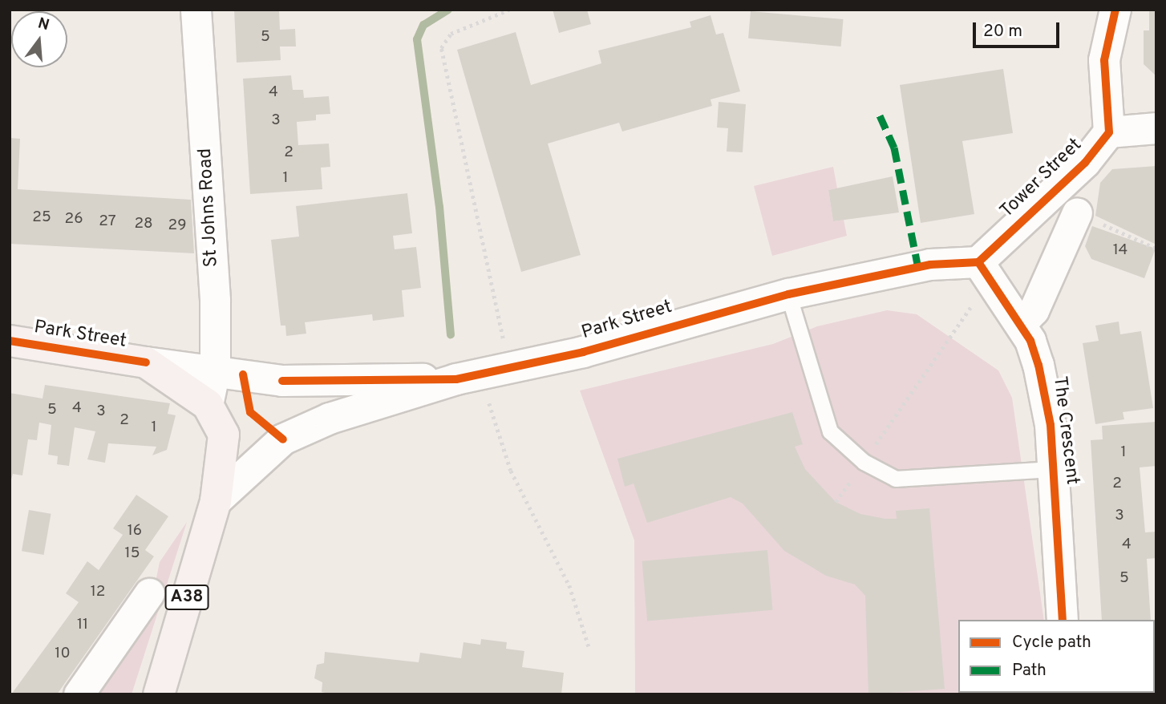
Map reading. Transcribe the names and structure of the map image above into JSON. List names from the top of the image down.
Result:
{
  "streets": {
    "main road": ["Park Street", "A38"],
    "street": ["Tower Street", "St Johns Road", "The Crescent"]
  },
  "crossings": [
    ["Tower Street", "Park Street"],
    ["Tower Street", "The Crescent"],
    ["St Johns Road", "Park Street"],
    ["St Johns Road", "A38"],
    ["Park Street", "The Crescent"],
    ["Park Street", "A38"]
  ],
  "house_numbers": [
    "5",
    "4",
    "3",
    "2",
    "1",
    "25",
    "26",
    "27",
    "28",
    "29",
    "14",
    "4",
    "5",
    "3",
    "2",
    "1",
    "1",
    "2",
    "3",
    "16",
    "4",
    "15",
    "5",
    "12",
    "11",
    "10"
  ],
  "legend": ["Cycle path", "Path"],
  "scale_bar": "20 m",
  "north": "top"
}
